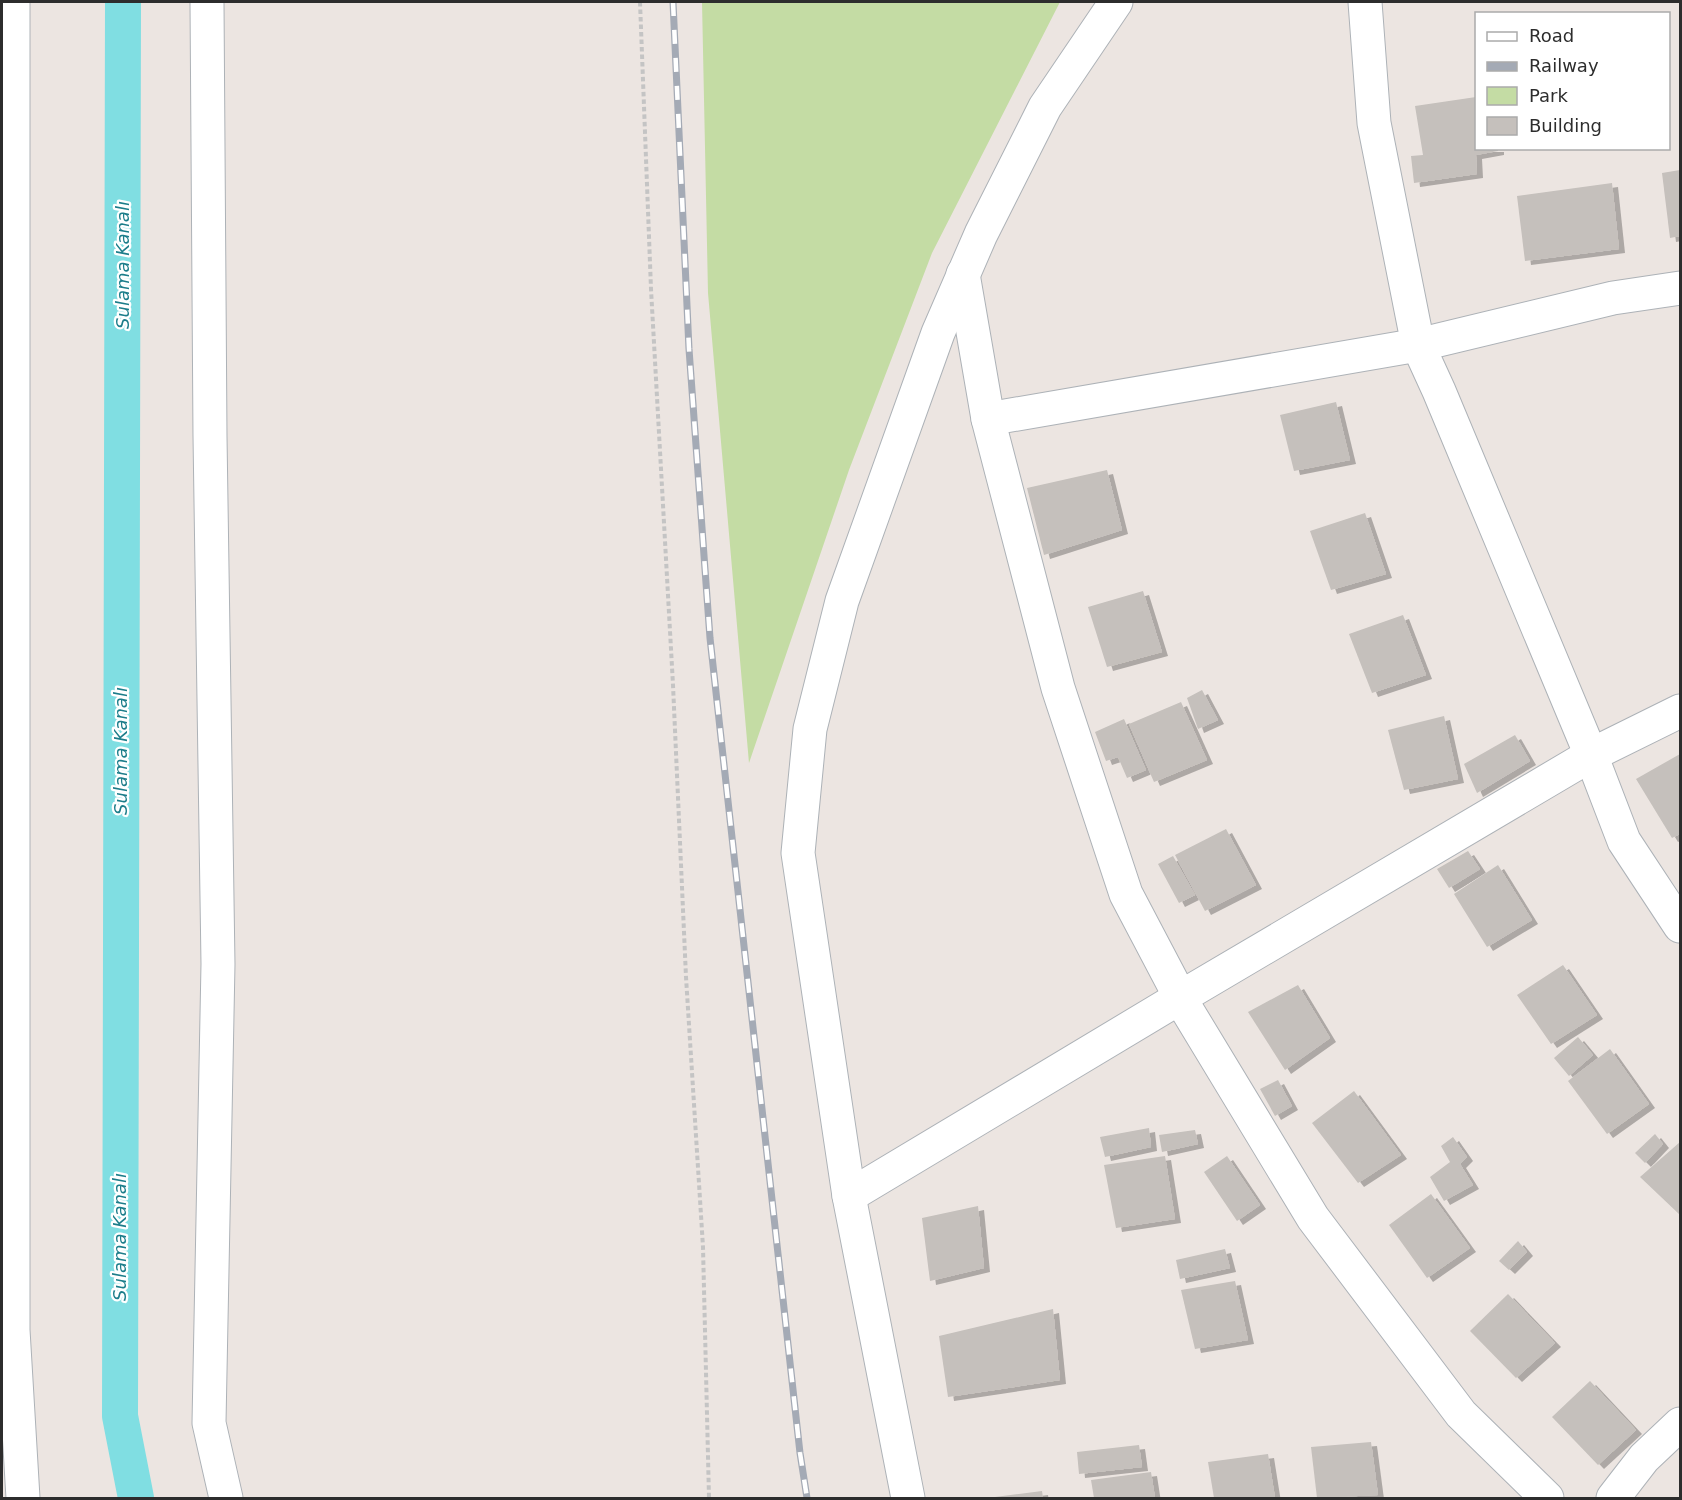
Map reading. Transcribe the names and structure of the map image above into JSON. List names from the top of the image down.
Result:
{
  "water": ["Sulama Kanalı"],
  "legend": [
    "Road",
    "Railway",
    "Park",
    "Building"
  ]
}
